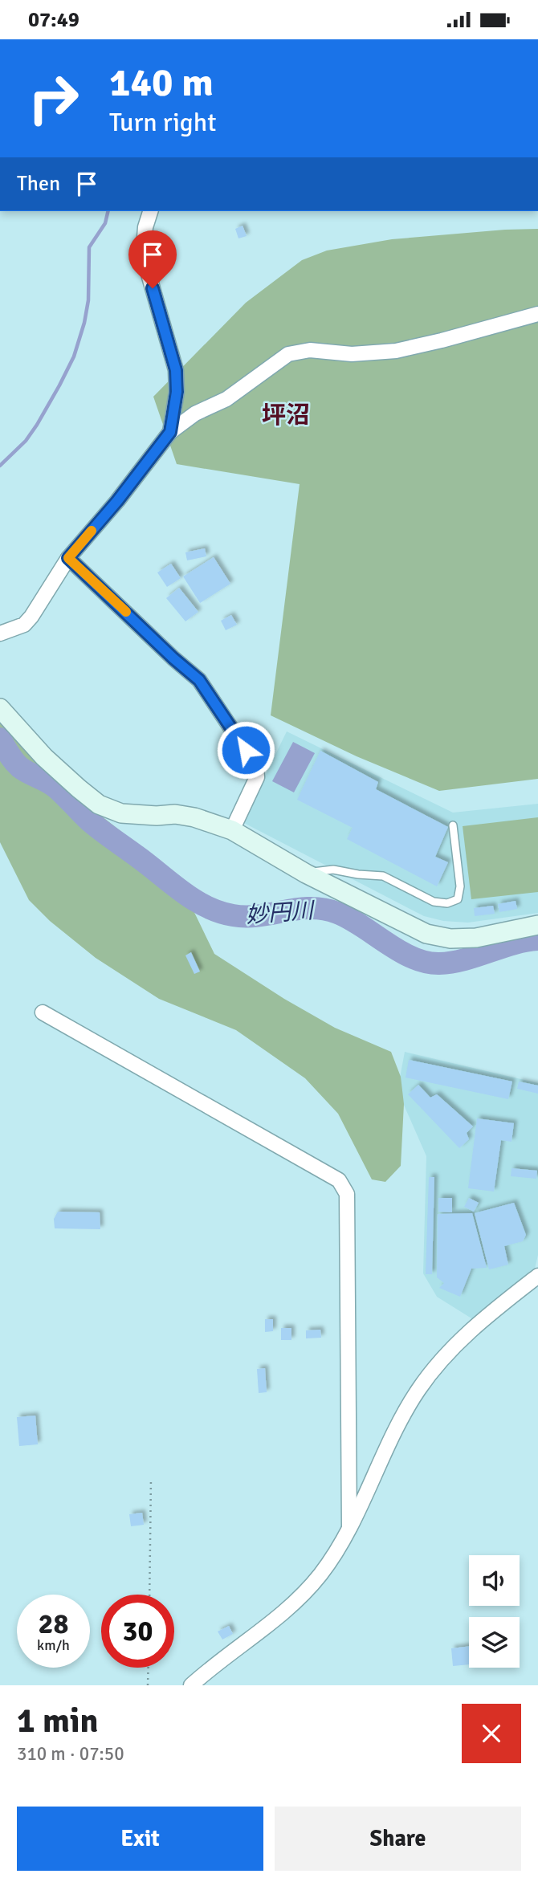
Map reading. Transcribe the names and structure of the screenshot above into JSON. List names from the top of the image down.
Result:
{
  "districts": ["坪沼"],
  "water": ["妙円川"],
  "page": {
    "status": "07:49",
    "turn": ["140 m", "Turn right"],
    "then": "Then",
    "speed": "28 km/h",
    "limit": "30",
    "heading": ["1 min", "310 m · 07:50"],
    "buttons": ["Exit", "Share"]
  }
}
